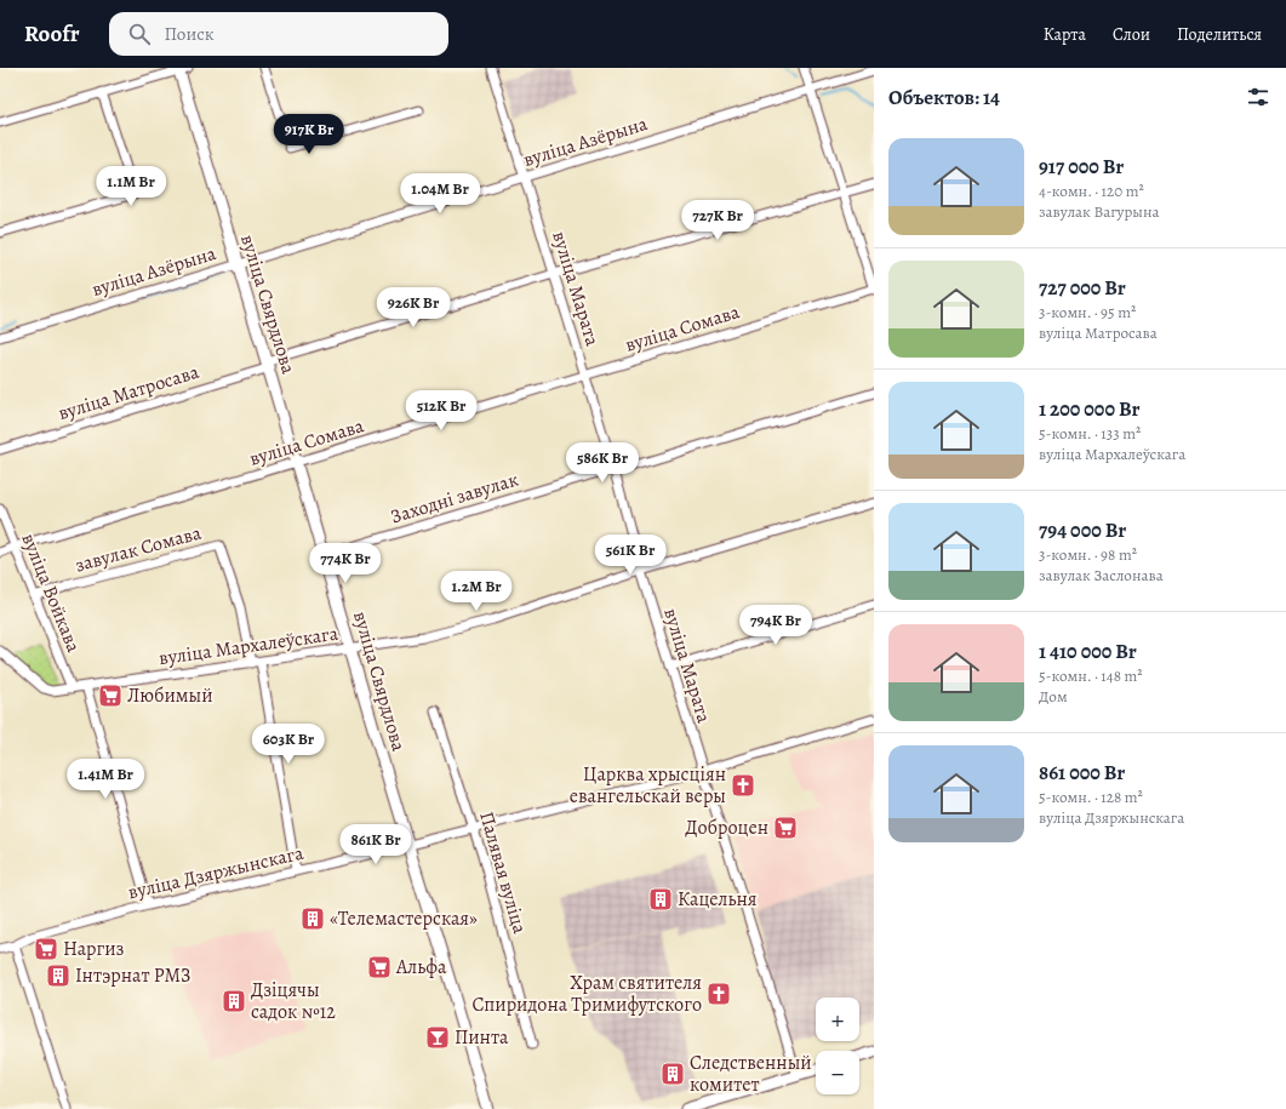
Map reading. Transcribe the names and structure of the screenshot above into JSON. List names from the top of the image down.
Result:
{
  "streets": {
    "main road": ["вуліца Свярдлова"],
    "street": [
      "вуліца Азёрына",
      "вуліца Марата",
      "вуліца Сомава",
      "вуліца Матросава",
      "Заходні завулак",
      "завулак Сомава",
      "вуліца Войкава",
      "вуліца Мархалеўскага",
      "вуліца Дзяржынскага",
      "Палявая вуліца"
    ]
  },
  "crossings": [
    ["вуліца Азёрына", "вуліца Марата"],
    ["вуліца Азёрына", "вуліца Свярдлова"],
    ["вуліца Марата", "вуліца Сомава"],
    ["вуліца Марата", "вуліца Матросава"],
    ["вуліца Марата", "Заходні завулак"],
    ["вуліца Марата", "вуліца Мархалеўскага"],
    ["вуліца Марата", "вуліца Дзяржынскага"],
    ["вуліца Свярдлова", "вуліца Сомава"],
    ["вуліца Свярдлова", "вуліца Матросава"],
    ["вуліца Свярдлова", "Заходні завулак"],
    ["вуліца Свярдлова", "вуліца Мархалеўскага"],
    ["вуліца Свярдлова", "вуліца Дзяржынскага"],
    ["вуліца Сомава", "вуліца Войкава"],
    ["завулак Сомава", "вуліца Войкава"],
    ["завулак Сомава", "вуліца Мархалеўскага"],
    ["вуліца Войкава", "вуліца Мархалеўскага"],
    ["вуліца Дзяржынскага", "Палявая вуліца"]
  ],
  "places": {
    "supermarket": [
      "Любимый",
      "Доброцен",
      "Наргиз",
      "Альфа"
    ],
    "church": ["Царква хрысціян евангельскай веры", "Храм святителя Спиридона Тримифутского"],
    "building": [
      "Кацельня",
      "«Телемастерская»",
      "Інтэрнат РМЗ",
      "Дзіцячы садок №12",
      "Следственный комитет"
    ],
    "bar": ["Пинта"]
  },
  "page": {
    "header": "Roofr",
    "search": "Поиск",
    "nav": ["Карта", "Слои", "Поделиться"],
    "heading": "Объектов: 14",
    "price": [
      "917K Br",
      "1.1M Br",
      "1.04M Br",
      "727K Br",
      "926K Br",
      "512K Br",
      "586K Br",
      "561K Br",
      "774K Br",
      "1.2M Br",
      "794K Br",
      "603K Br",
      "1.41M Br",
      "861K Br"
    ],
    "list": [
      {
        "name": "917 000 Br",
        "note": "4-комн. · 120 m² · завулак Вагурына"
      },
      {
        "name": "727 000 Br",
        "note": "3-комн. · 95 m² · вуліца Матросава"
      },
      {
        "name": "1 200 000 Br",
        "note": "5-комн. · 133 m² · вуліца Мархалеўскага"
      },
      {
        "name": "794 000 Br",
        "note": "3-комн. · 98 m² · завулак Заслонава"
      },
      {
        "name": "1 410 000 Br",
        "note": "5-комн. · 148 m² · Дом"
      },
      {
        "name": "861 000 Br",
        "note": "5-комн. · 128 m² · вуліца Дзяржынскага"
      }
    ],
    "map_buttons": ["+", "−"]
  }
}
